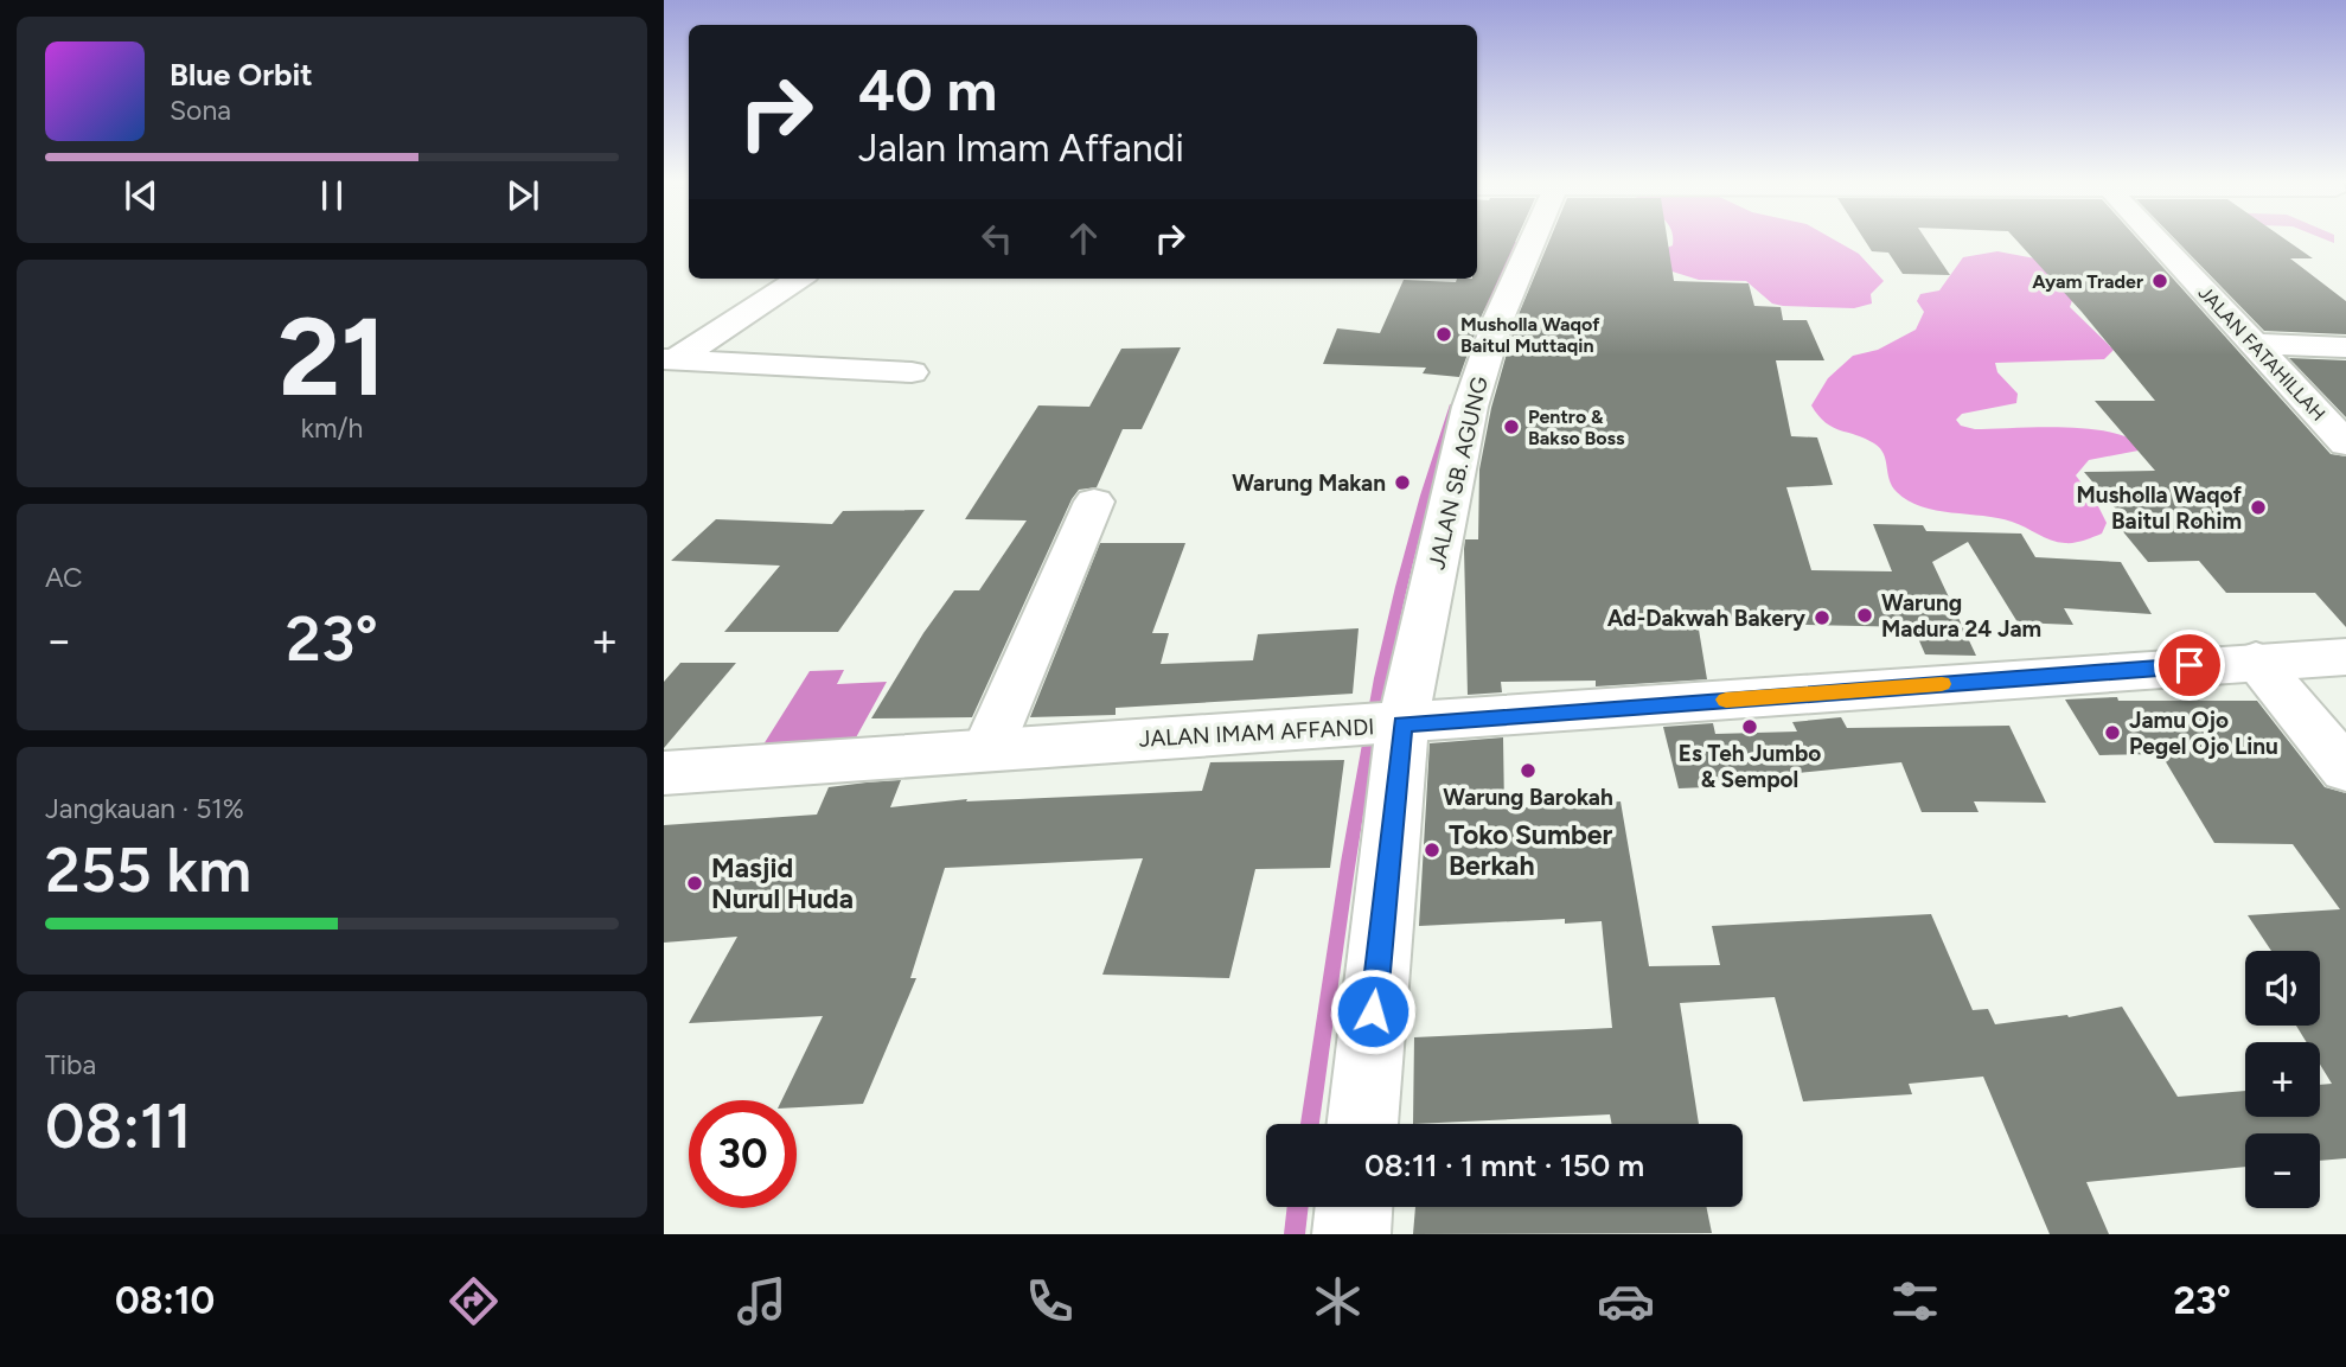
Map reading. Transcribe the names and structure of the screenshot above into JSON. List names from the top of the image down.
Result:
{
  "streets": {
    "street": ["JALAN FATAHILLAH", "JALAN SB. AGUNG", "JALAN IMAM AFFANDI"]
  },
  "crossings": [
    ["JALAN SB. AGUNG", "JALAN IMAM AFFANDI"]
  ],
  "places": [
    "Ayam Trader",
    "Musholla Waqof Baitul Muttaqin",
    "Pentro & Bakso Boss",
    "Warung Makan",
    "Musholla Waqof Baitul Rohim",
    "Warung Madura 24 Jam",
    "Ad-Dakwah Bakery",
    "Es Teh Jumbo & Sempol",
    "Jamu Ojo Pegel Ojo Linu",
    "Warung Barokah",
    "Toko Sumber Berkah",
    "Masjid Nurul Huda"
  ],
  "page": {
    "turn": ["40 m", "Jalan Imam Affandi"],
    "song": ["Blue Orbit", "Sona"],
    "tile": [
      ["21", "km/h"],
      "AC",
      ["Jangkauan · 51%", "255 km"],
      ["Tiba", "08:11"]
    ],
    "heat": ["−", "23°", "+"],
    "map_buttons": ["+", "−"],
    "limit": "30",
    "trip": "08:11 · 1 mnt · 150 m",
    "tabs": ["08:10", "23°"]
  }
}
